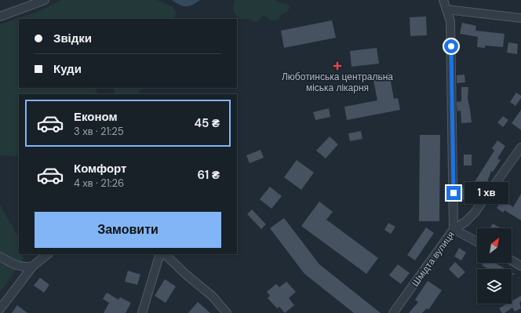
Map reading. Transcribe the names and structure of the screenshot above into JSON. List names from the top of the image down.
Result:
{
  "streets": {
    "street": ["Шмідта вулиця"]
  },
  "places": {
    "health": ["Люботинська центральна міська лікарня"]
  },
  "north": "top right",
  "page": {
    "banner": ["Звідки", "Куди"],
    "list": [
      {
        "name": "Економ",
        "note": "3 хв · 21:25",
        "value": "45 ₴"
      },
      {
        "name": "Комфорт",
        "note": "4 хв · 21:26",
        "value": "61 ₴"
      }
    ],
    "bubble": "1 хв",
    "buttons": "Замовити"
  }
}
